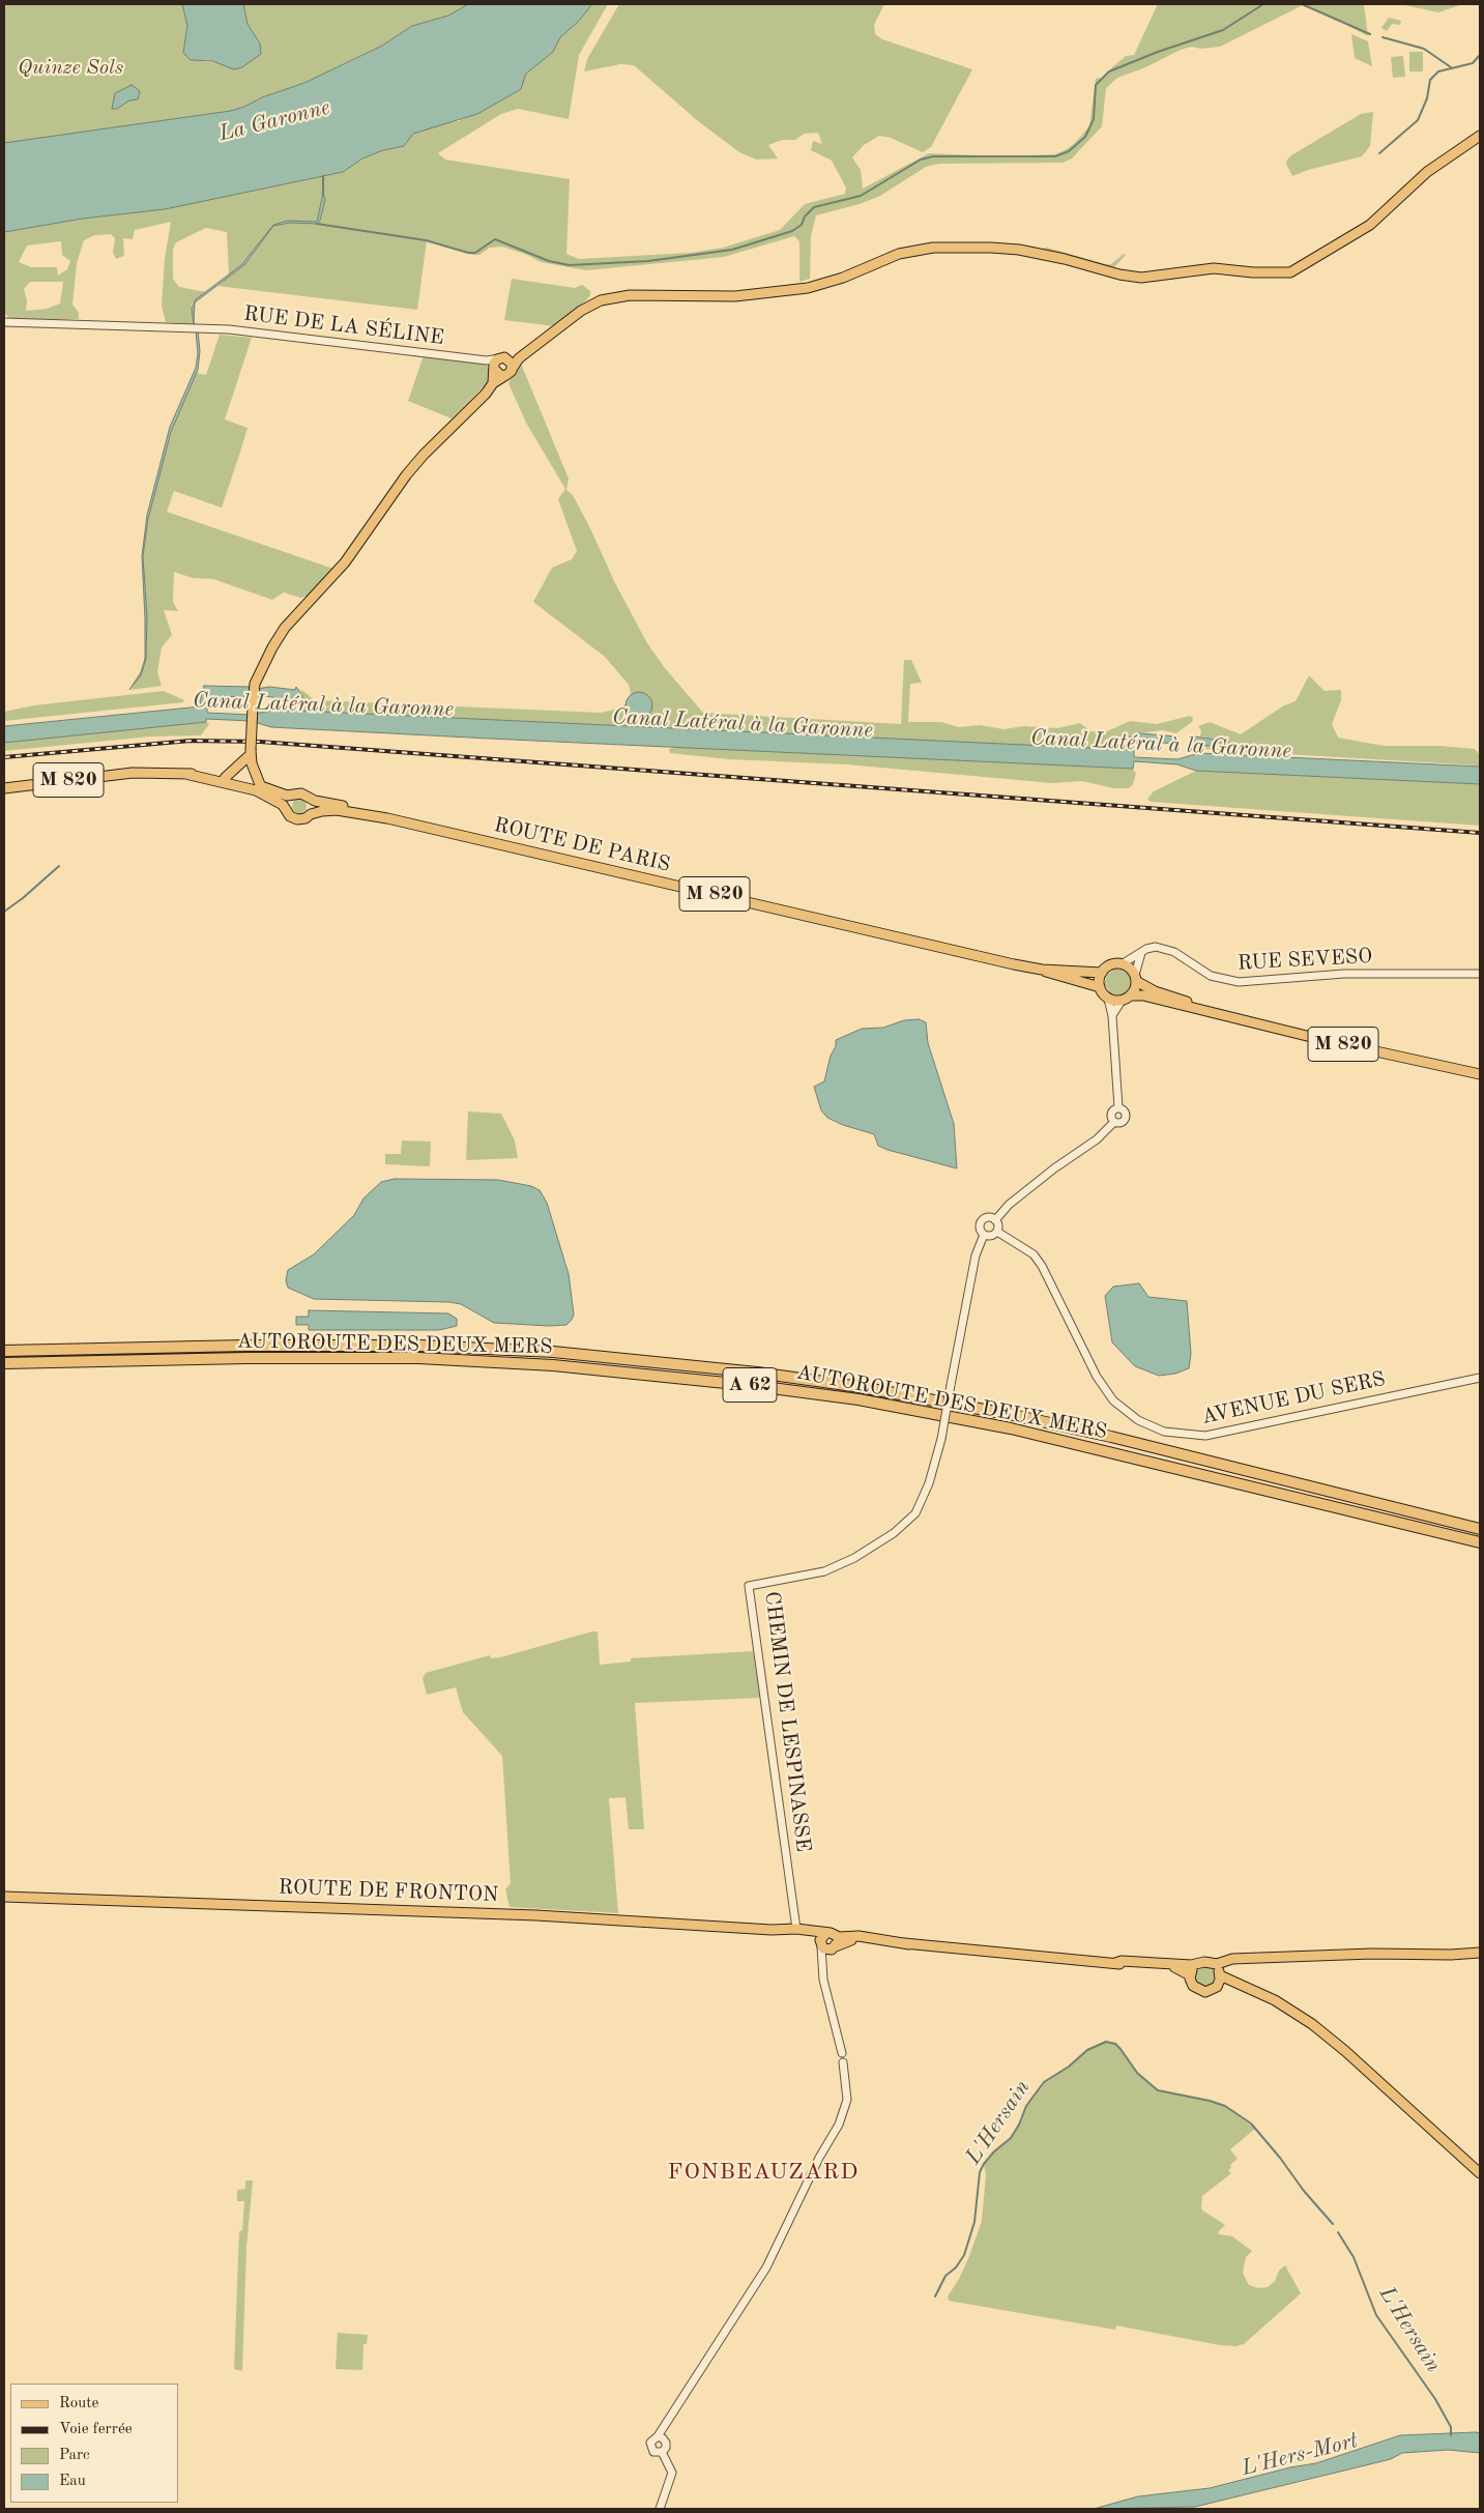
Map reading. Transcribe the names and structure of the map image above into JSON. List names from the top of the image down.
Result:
{
  "streets": {
    "highway": ["AUTOROUTE DES DEUX MERS", "A 62"],
    "main road": ["M 820", "ROUTE DE PARIS", "ROUTE DE FRONTON"],
    "street": [
      "RUE DE LA SÉLINE",
      "RUE SEVESO",
      "AVENUE DU SERS",
      "CHEMIN DE LESPINASSE"
    ]
  },
  "crossings": [
    ["M 820", "ROUTE DE PARIS"],
    ["M 820", "RUE SEVESO"],
    ["ROUTE DE PARIS", "RUE SEVESO"],
    ["AVENUE DU SERS", "CHEMIN DE LESPINASSE"]
  ],
  "districts": ["FONBEAUZARD"],
  "water": [
    "La Garonne",
    "Canal Latéral à la Garonne",
    "L'Hersain",
    "L'Hers-Mort"
  ],
  "parks": ["Quinze Sols"],
  "legend": [
    "Route",
    "Voie ferrée",
    "Parc",
    "Eau"
  ]
}
